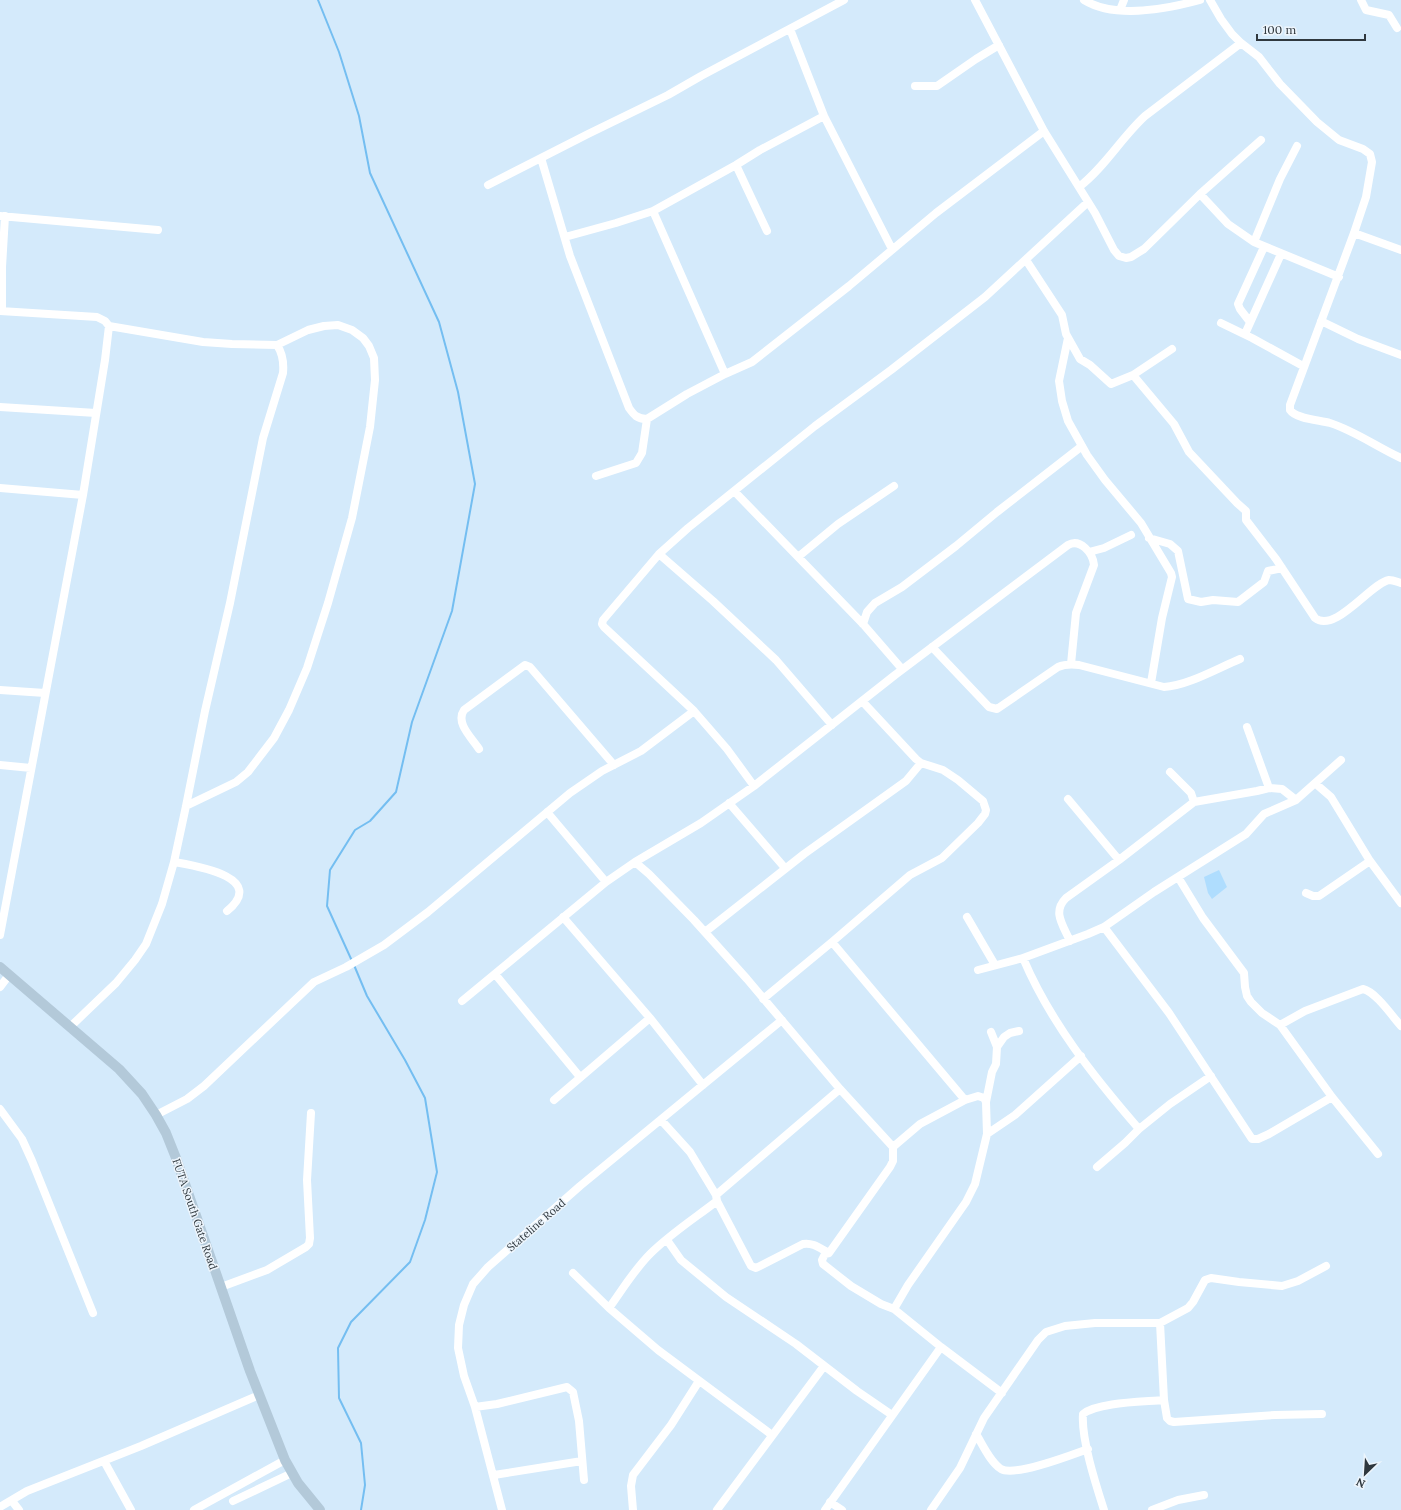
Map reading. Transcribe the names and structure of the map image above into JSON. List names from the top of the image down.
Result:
{
  "streets": {
    "main road": ["FUTA South Gate Road"],
    "street": ["Stateline Road"]
  },
  "scale_bar": "100 m",
  "north": "bottom left"
}
